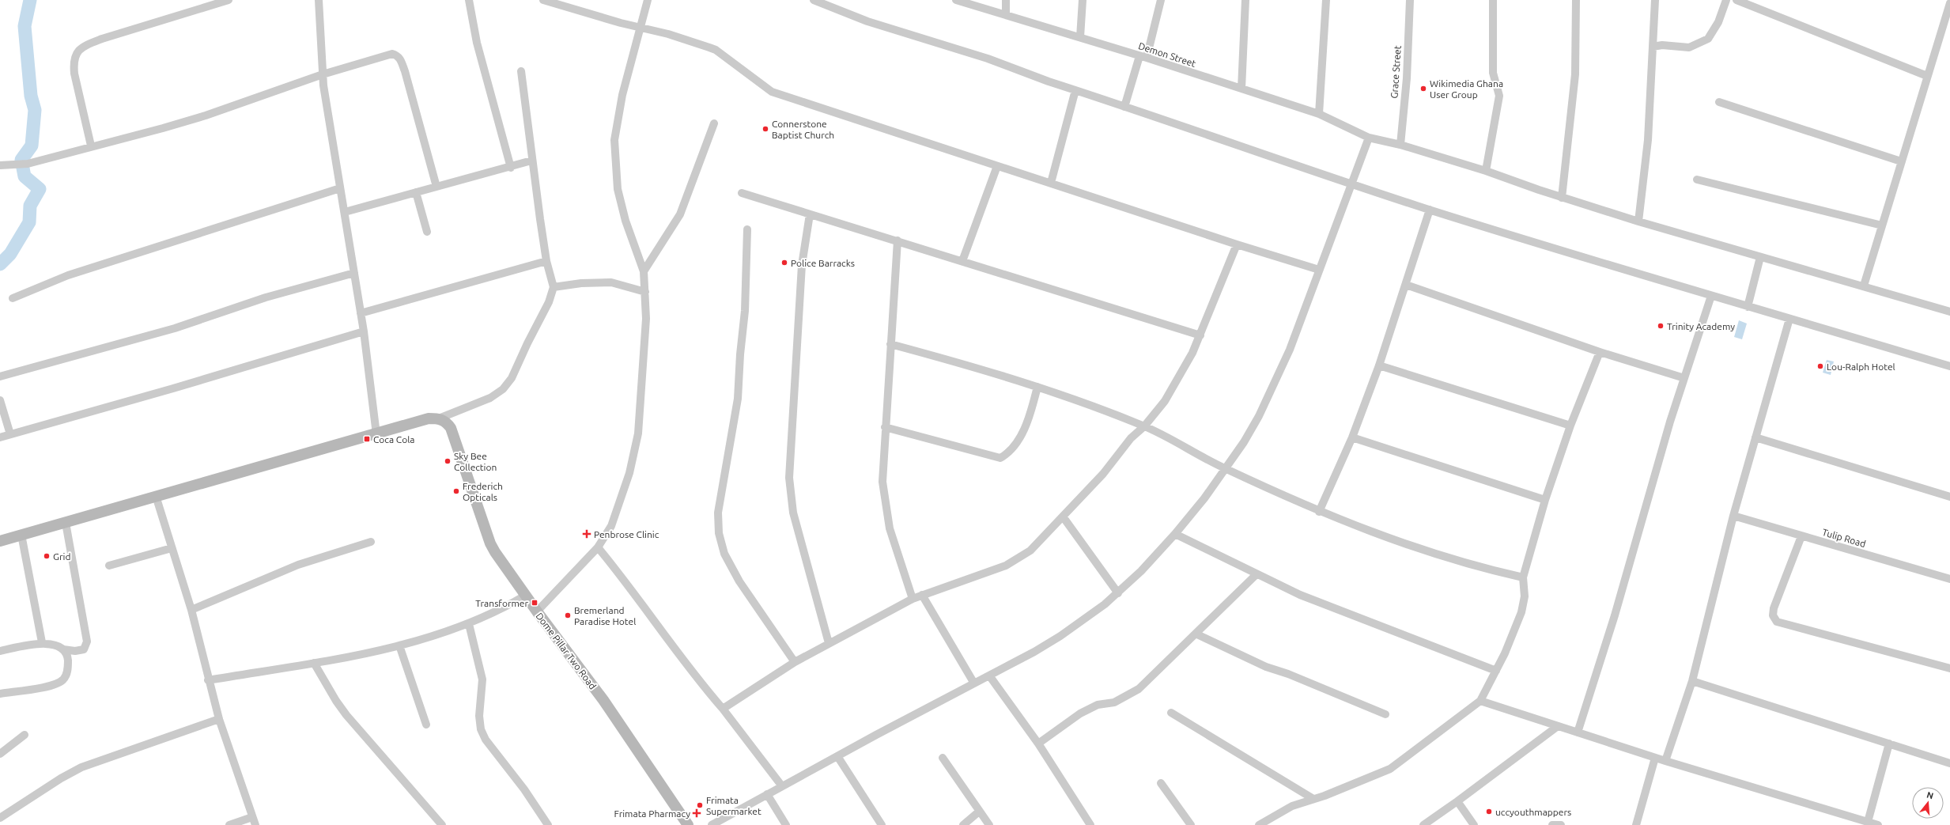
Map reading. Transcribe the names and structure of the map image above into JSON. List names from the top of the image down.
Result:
{
  "streets": {
    "street": [
      "Demon Street",
      "Grace Street",
      "Tulip Road",
      "Dome Pillar Two Road"
    ]
  },
  "crossings": [
    ["Demon Street", "Grace Street"]
  ],
  "places": {
    "other": [
      "Wikimedia Ghana User Group",
      "Connerstone Baptist Church",
      "Police Barracks",
      "Trinity Academy",
      "Lou-Ralph Hotel",
      "Sky Bee Collection",
      "Frederich Opticals",
      "Grid",
      "Bremerland Paradise Hotel",
      "Frimata Supermarket",
      "uccyouthmappers"
    ],
    "transit": ["Coca Cola", "Transformer"],
    "health": ["Penbrose Clinic", "Frimata Pharmacy"]
  },
  "north": "top"
}
